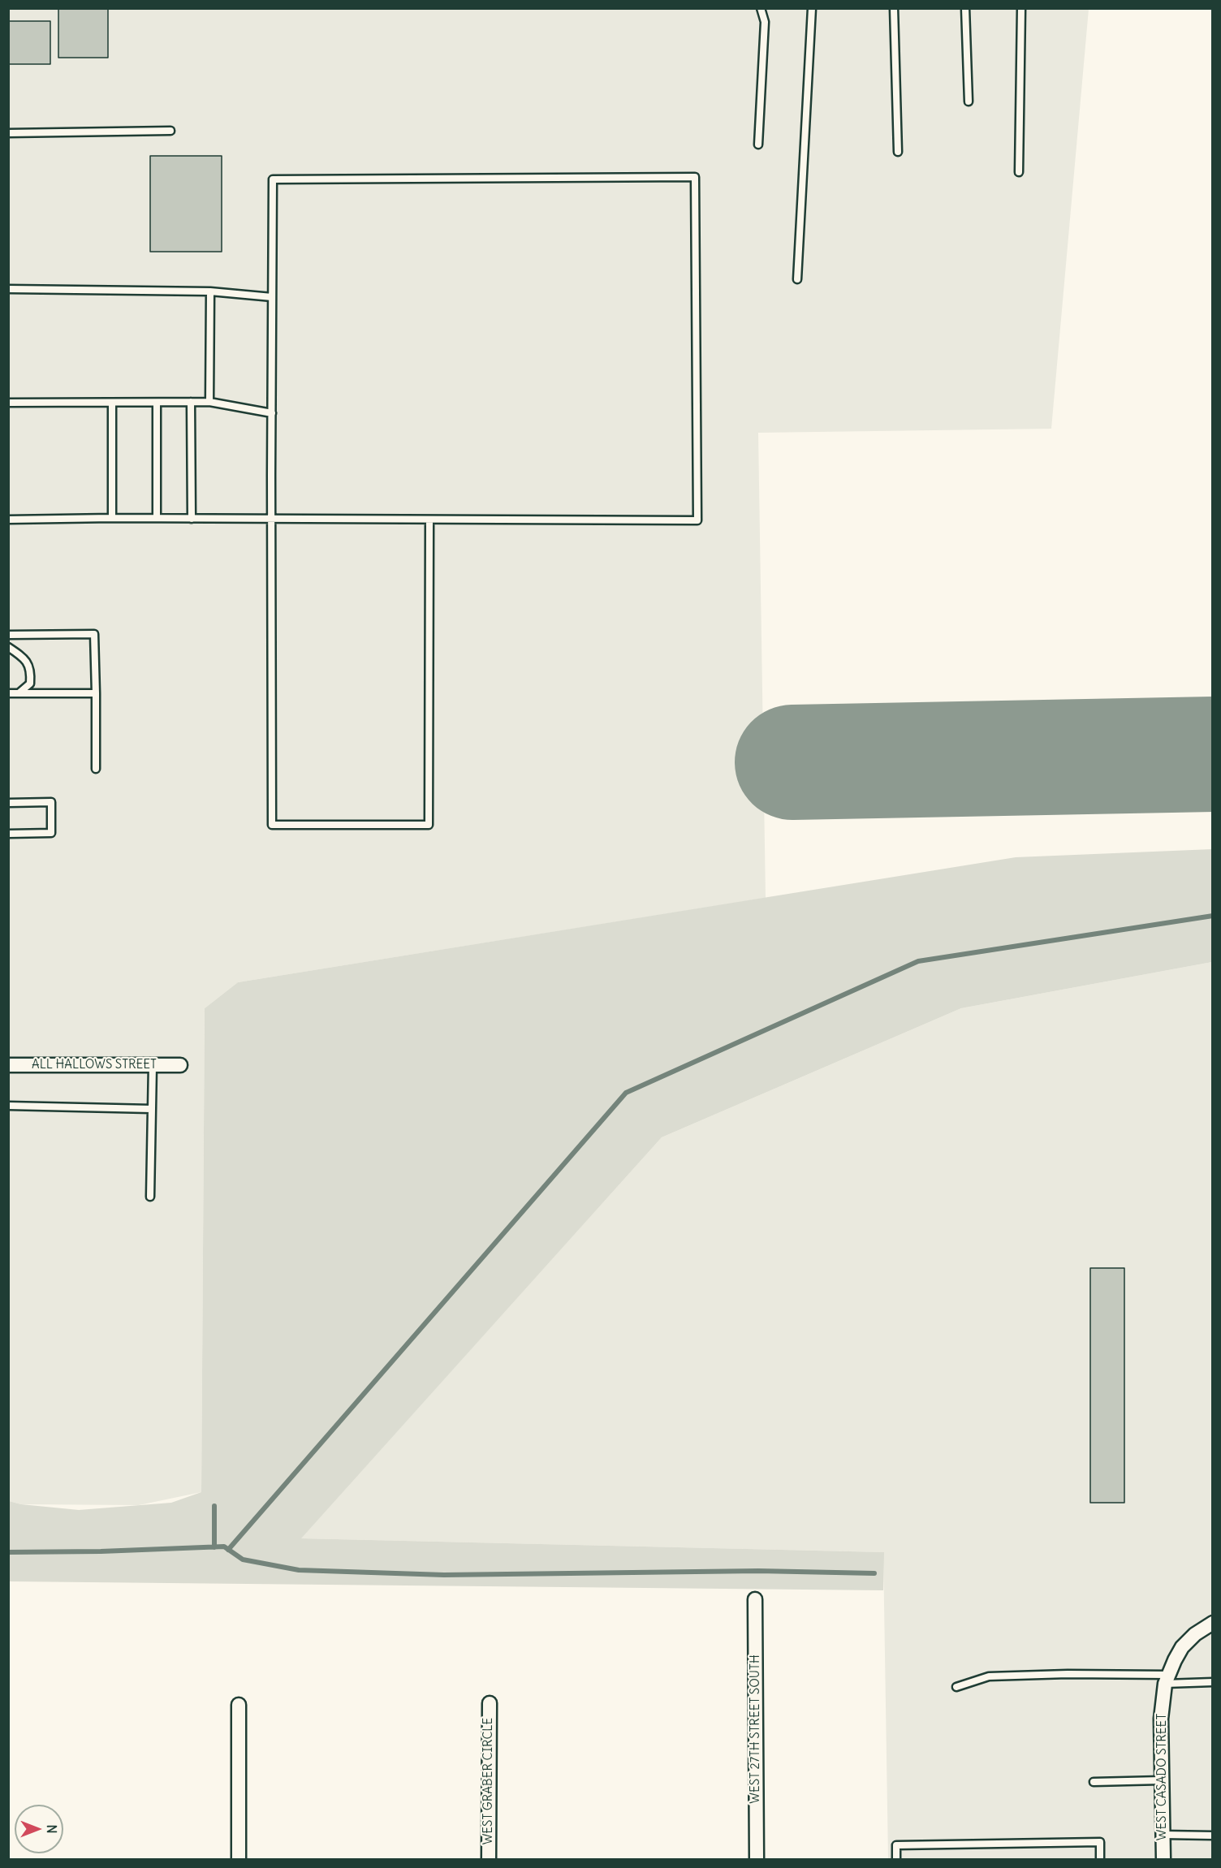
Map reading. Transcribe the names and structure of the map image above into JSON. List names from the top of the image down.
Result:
{
  "streets": {
    "street": [
      "ALL HALLOWS STREET",
      "WEST 27TH STREET SOUTH",
      "WEST CASADO STREET",
      "WEST GRABER CIRCLE"
    ]
  },
  "north": "right"
}
